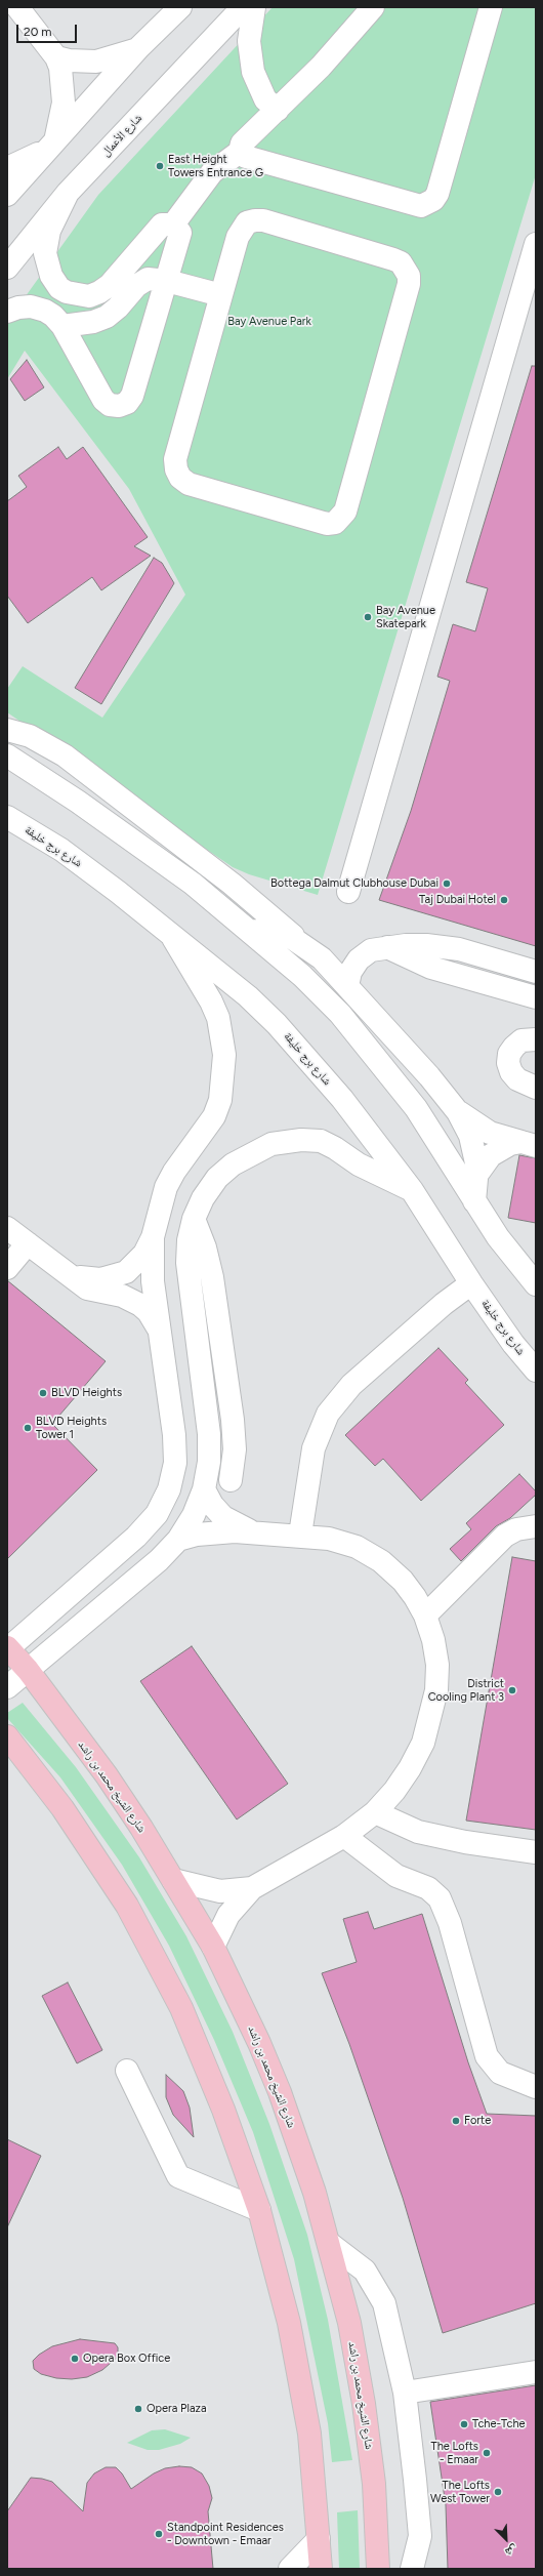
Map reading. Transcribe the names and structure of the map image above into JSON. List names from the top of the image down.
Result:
{
  "streets": {
    "main road": ["شارع الشيخ محمد بن راشد"],
    "street": ["شارع الأعمال", "شارع برج خليفة"]
  },
  "parks": ["Bay Avenue Park"],
  "places": [
    "East Height Towers Entrance G",
    "Bay Avenue Skatepark",
    "Bottega Dalmut Clubhouse Dubai",
    "Taj Dubai Hotel",
    "BLVD Heights",
    "BLVD Heights Tower 1",
    "District Cooling Plant 3",
    "Forte",
    "Opera Box Office",
    "Opera Plaza",
    "Tche-Tche",
    "The Lofts - Emaar",
    "The Lofts West Tower",
    "Standpoint Residences - Downtown - Emaar"
  ],
  "scale_bar": "20 m",
  "north": "bottom right"
}
